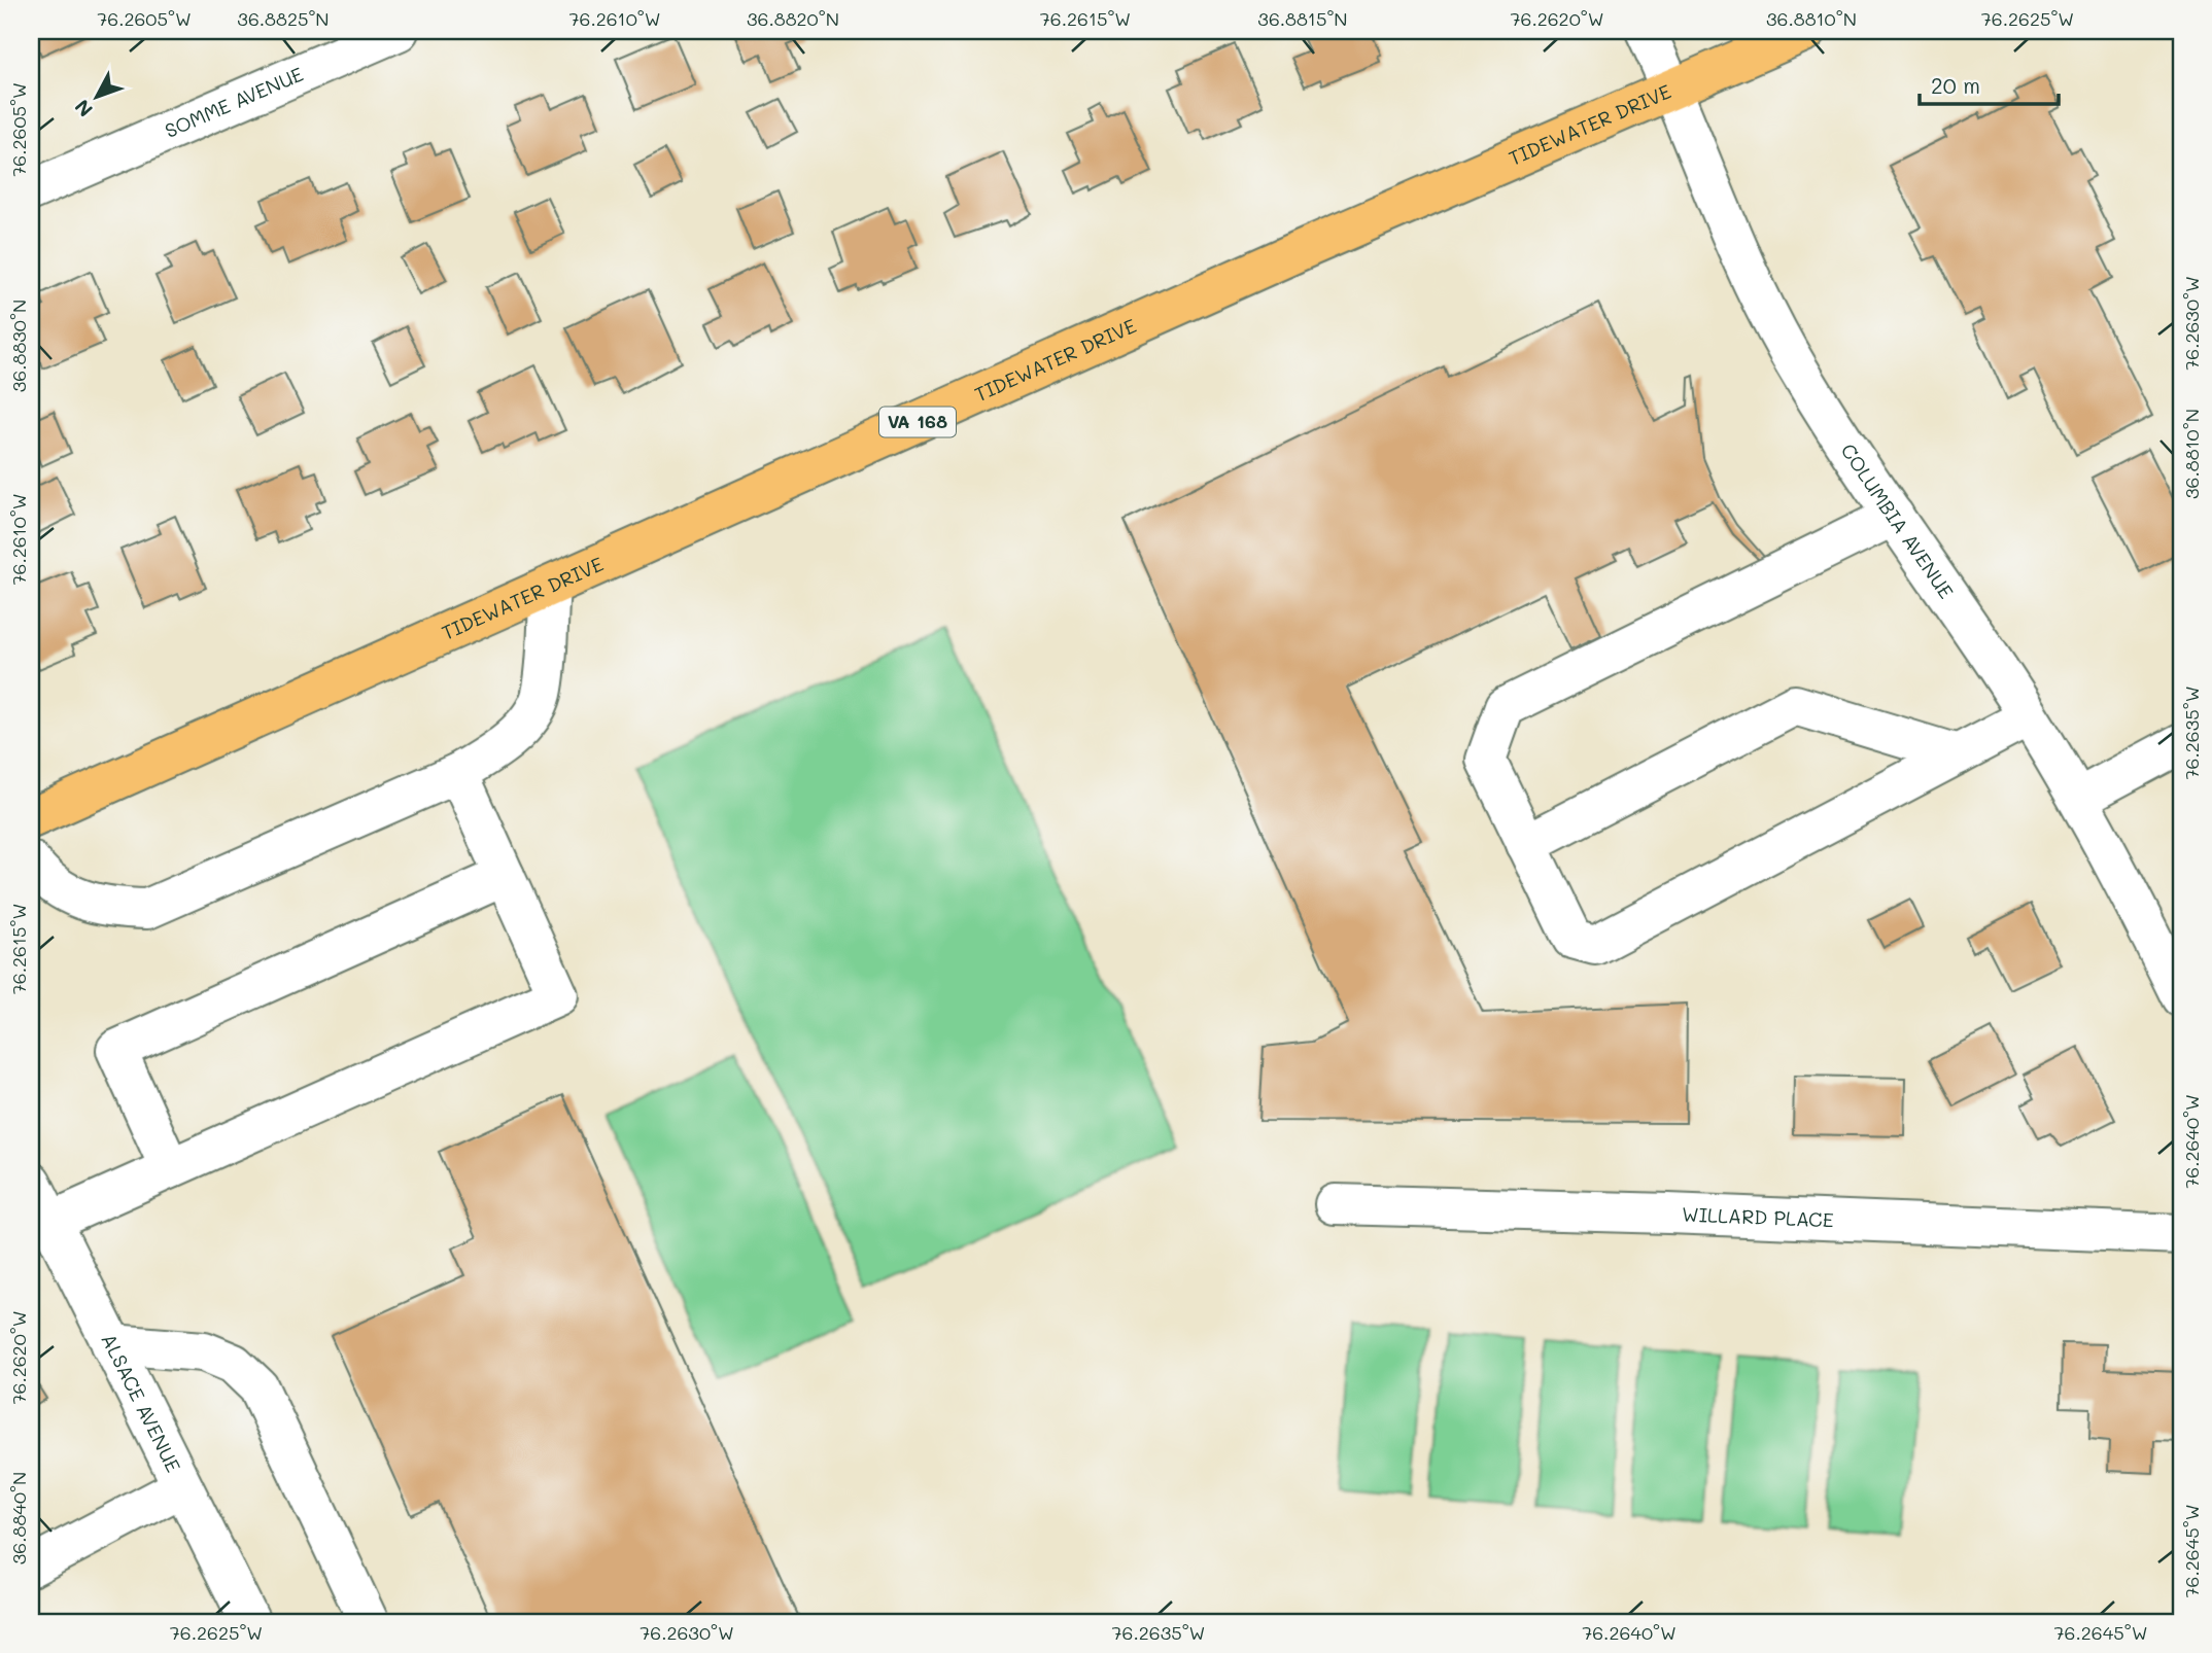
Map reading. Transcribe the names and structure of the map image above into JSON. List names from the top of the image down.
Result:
{
  "streets": {
    "highway": ["TIDEWATER DRIVE", "VA 168"],
    "street": [
      "SOMME AVENUE",
      "COLUMBIA AVENUE",
      "WILLARD PLACE",
      "ALSACE AVENUE"
    ]
  },
  "crossings": [
    ["TIDEWATER DRIVE", "COLUMBIA AVENUE"]
  ],
  "scale_bar": "20 m",
  "north": "bottom left",
  "coordinates": [
    "76.2605°W",
    "36.8825°N",
    "76.2610°W",
    "36.8820°N",
    "76.2615°W",
    "36.8815°N",
    "76.2620°W",
    "36.8810°N",
    "76.2625°W",
    "76.2630°W",
    "36.8830°N",
    "76.2635°W",
    "76.2640°W",
    "36.8840°N",
    "76.2645°W"
  ]
}
